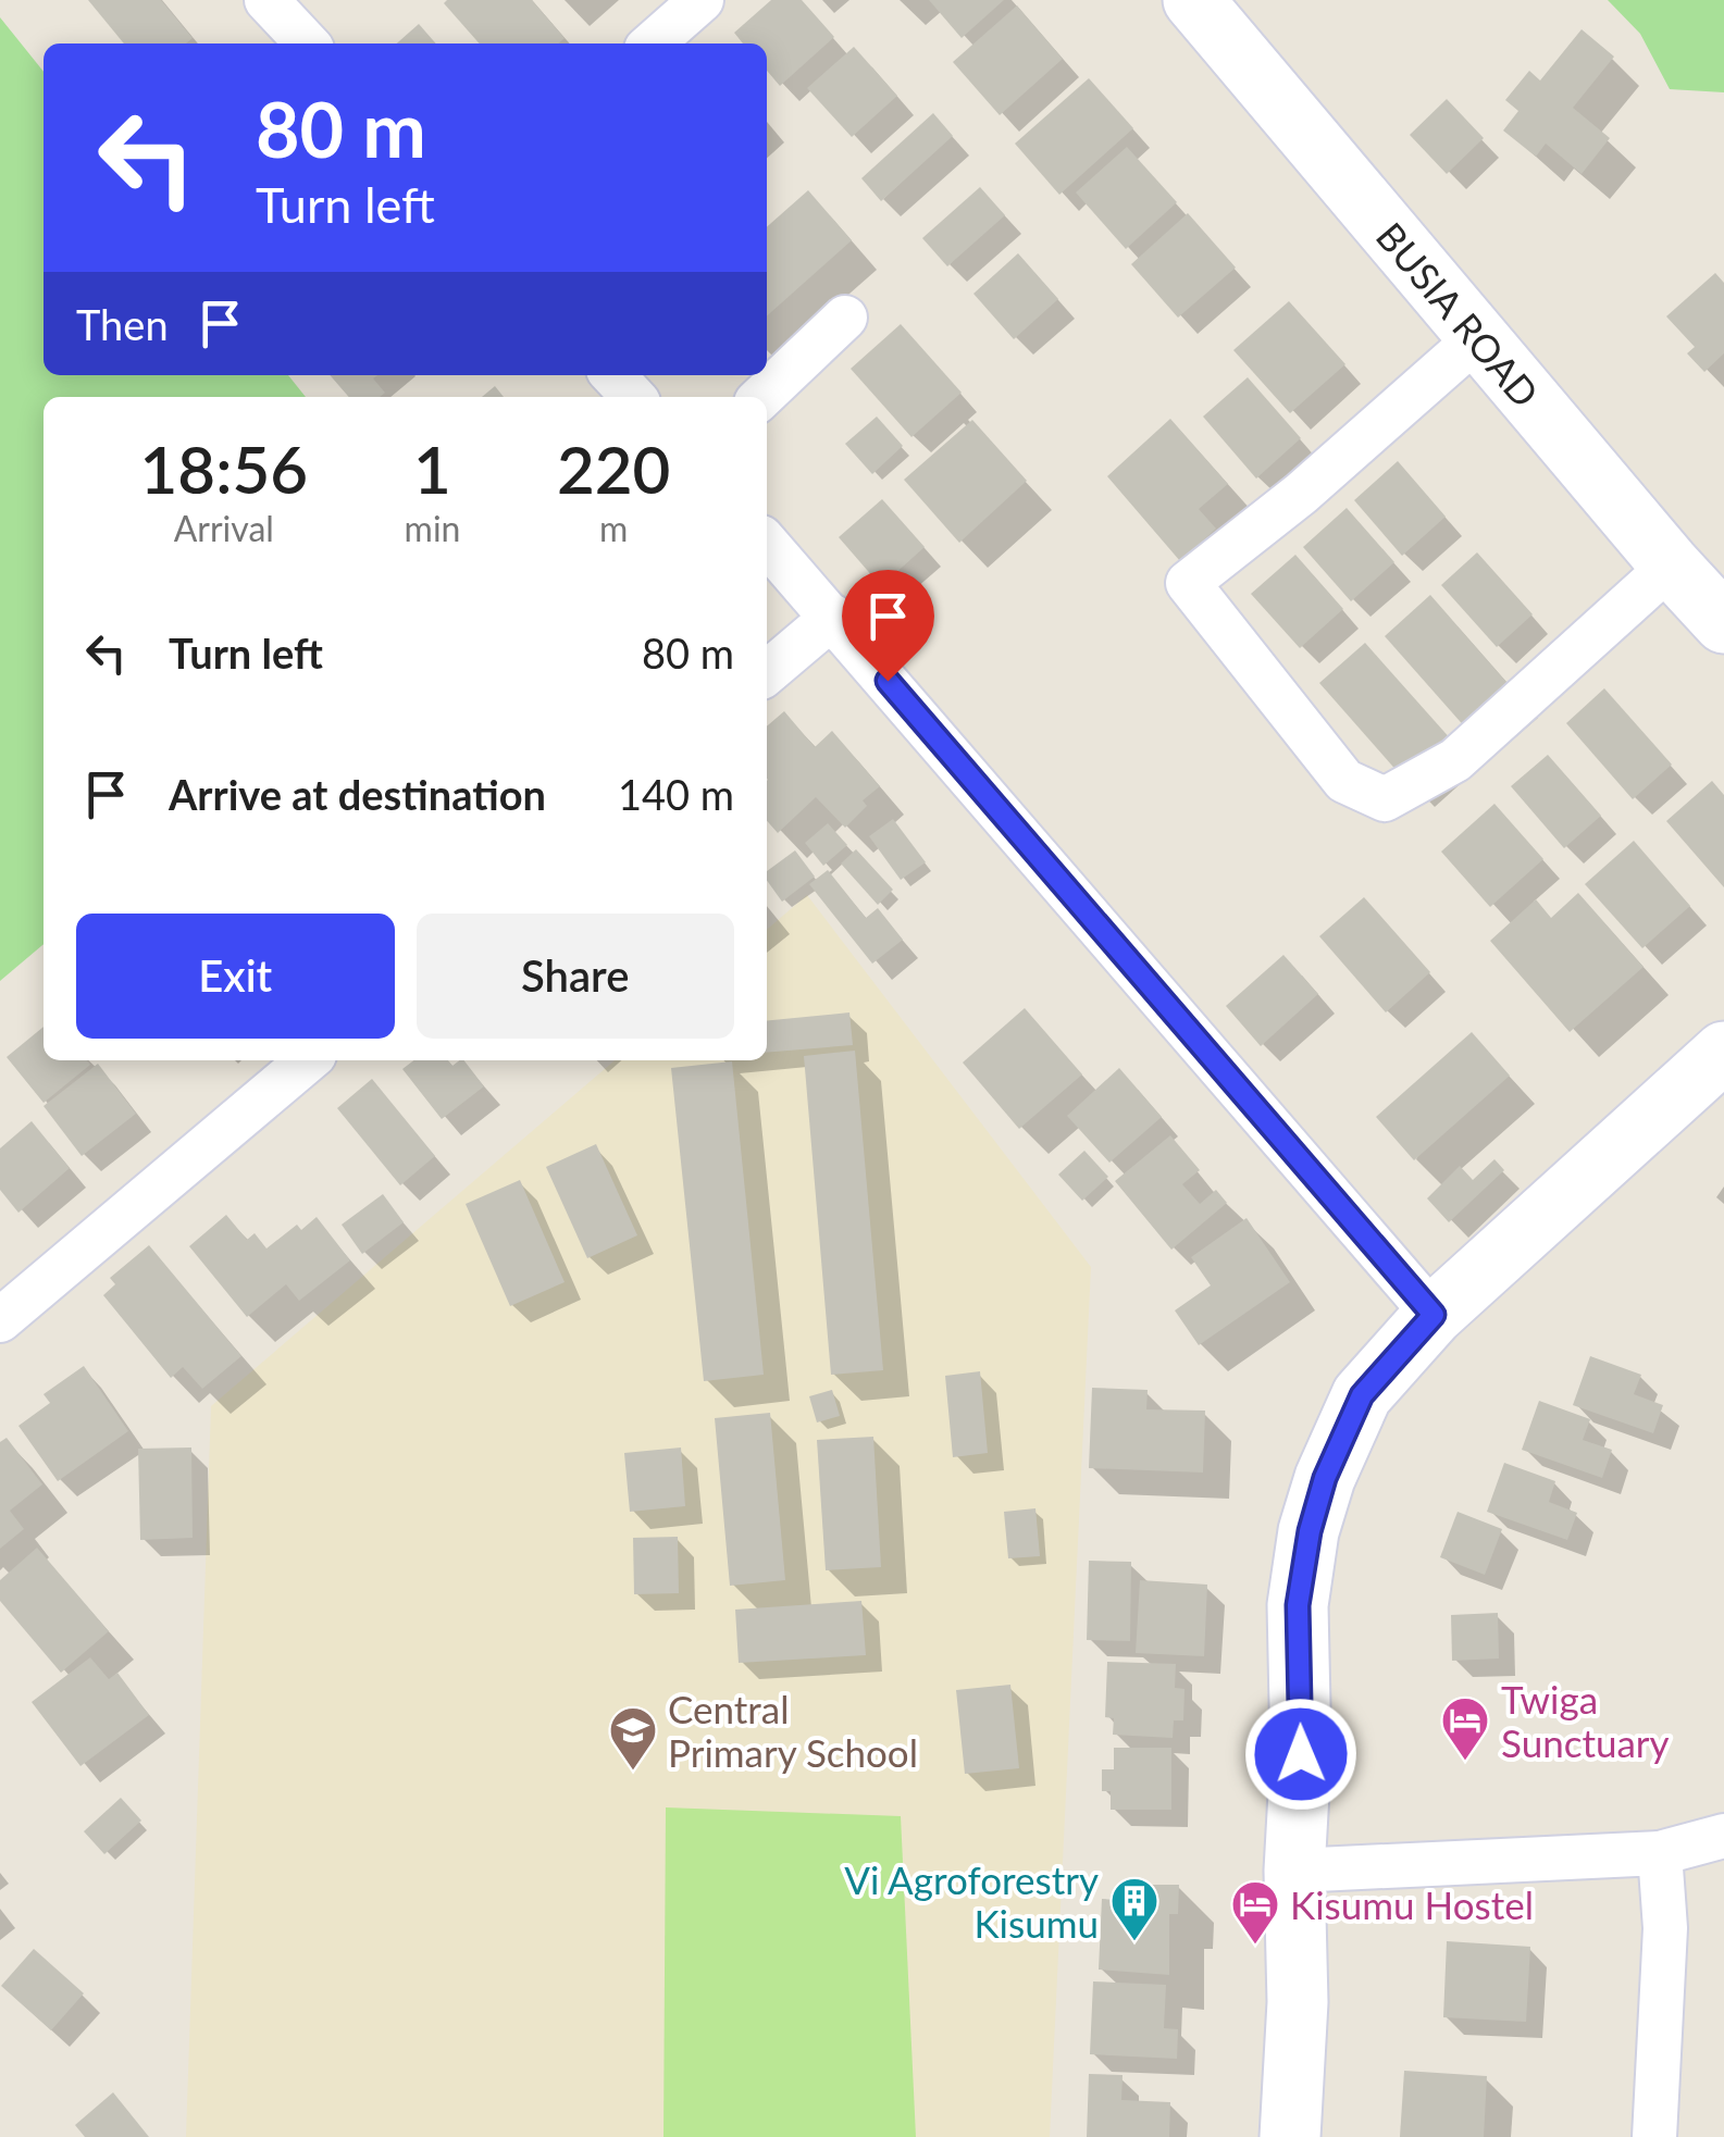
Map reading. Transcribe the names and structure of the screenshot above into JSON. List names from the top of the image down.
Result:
{
  "streets": {
    "street": ["BUSIA ROAD"]
  },
  "places": {
    "hotel": ["Twiga Sunctuary", "Kisumu Hostel"],
    "school or university": ["Central Primary School"],
    "building": ["Vi Agroforestry Kisumu"]
  },
  "page": {
    "turn": ["80 m", "Turn left"],
    "then": "Then",
    "eta": [
      "18:56",
      "Arrival",
      "1",
      "min",
      "220",
      "m"
    ],
    "list": [
      {
        "name": "Turn left",
        "value": "80 m"
      },
      {
        "name": "Arrive at destination",
        "value": "140 m"
      }
    ],
    "buttons": ["Exit", "Share"]
  }
}
